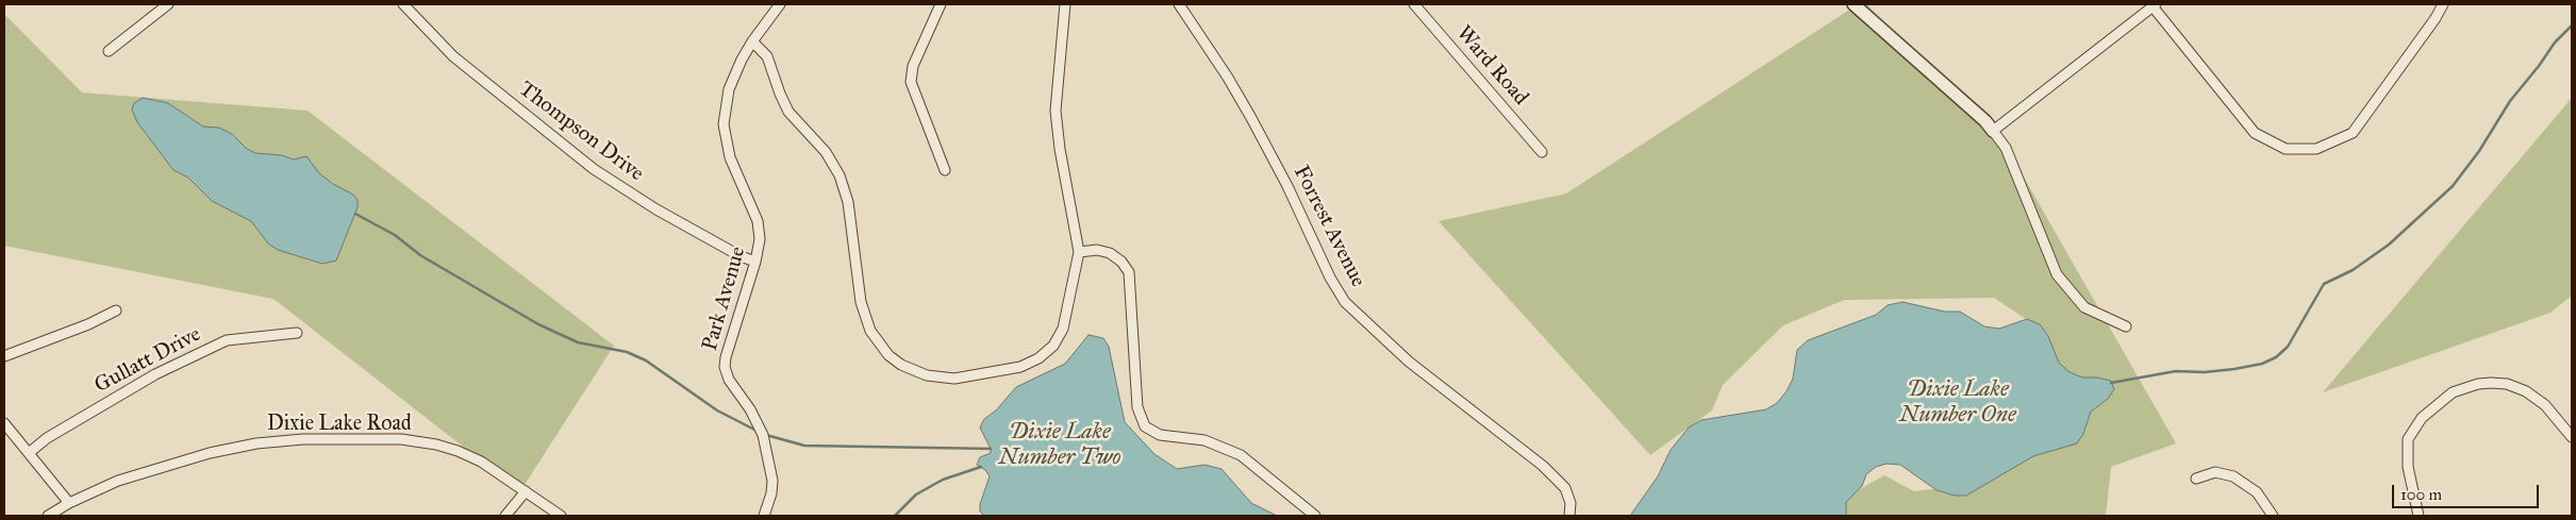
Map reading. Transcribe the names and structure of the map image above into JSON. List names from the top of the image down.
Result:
{
  "streets": {
    "street": [
      "Ward Road",
      "Thompson Drive",
      "Forrest Avenue",
      "Park Avenue",
      "Gullatt Drive",
      "Dixie Lake Road"
    ]
  },
  "crossings": [
    ["Thompson Drive", "Park Avenue"]
  ],
  "water": ["Dixie Lake Number One", "Dixie Lake Number Two"],
  "scale_bar": "100 m"
}
